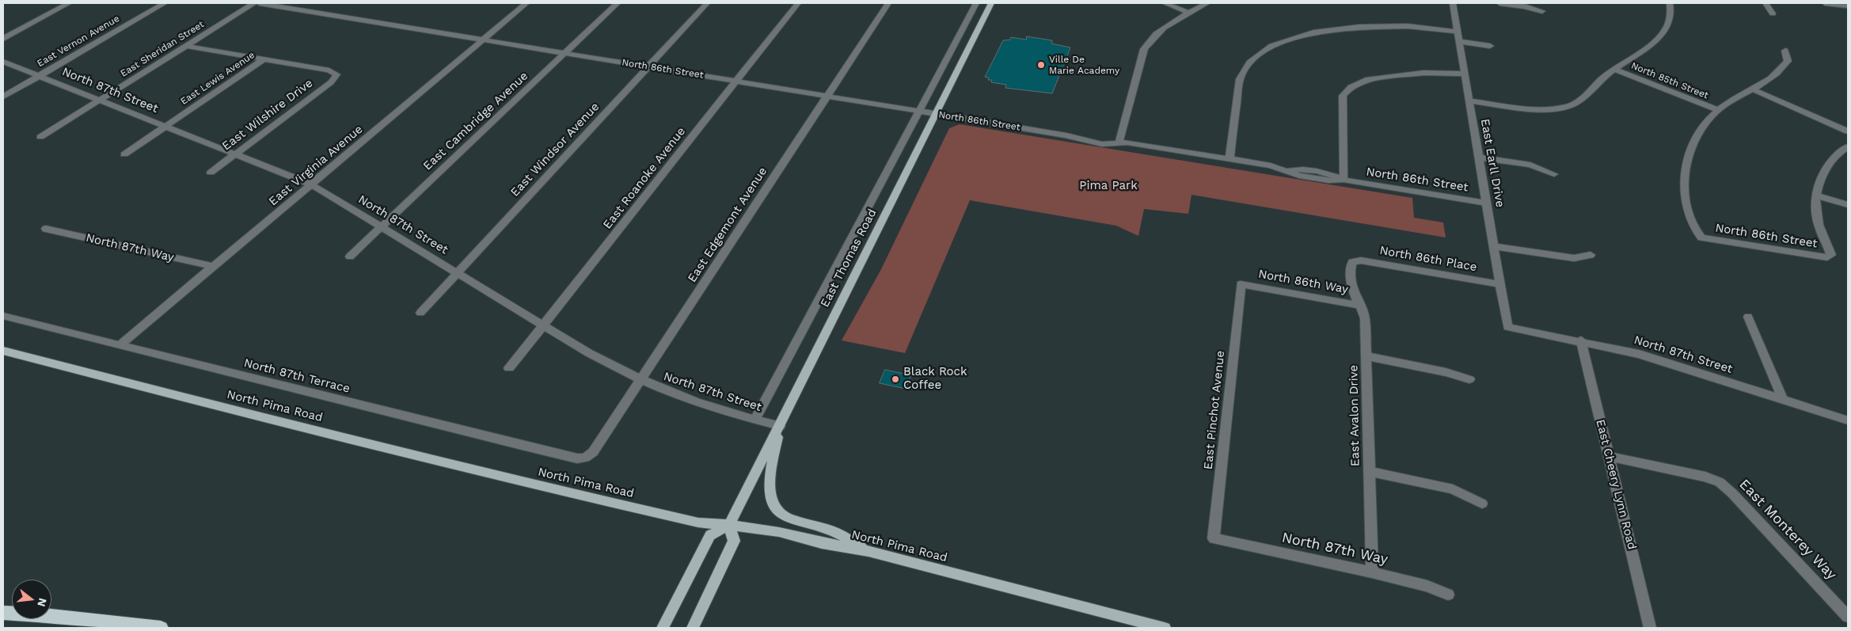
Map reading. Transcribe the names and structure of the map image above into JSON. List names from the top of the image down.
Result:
{
  "streets": {
    "main road": ["East Thomas Road", "North Pima Road"],
    "street": [
      "East Vernon Avenue",
      "East Sheridan Street",
      "North 86th Street",
      "East Lewis Avenue",
      "North 85th Street",
      "North 87th Street",
      "East Wilshire Drive",
      "East Cambridge Avenue",
      "East Windsor Avenue",
      "East Earll Drive",
      "East Virginia Avenue",
      "East Roanoke Avenue",
      "East Edgemont Avenue",
      "North 87th Way",
      "North 86th Place",
      "North 86th Way",
      "North 87th Terrace",
      "East Pinchot Avenue",
      "East Avalon Drive",
      "East Cheery Lynn Road",
      "East Monterey Way"
    ]
  },
  "crossings": [
    ["East Vernon Avenue", "North 87th Street"],
    ["East Sheridan Street", "North 87th Street"],
    ["North 86th Street", "North 85th Street"],
    ["North 86th Street", "East Cambridge Avenue"],
    ["North 86th Street", "East Windsor Avenue"],
    ["North 86th Street", "East Earll Drive"],
    ["North 86th Street", "East Virginia Avenue"],
    ["North 86th Street", "East Roanoke Avenue"],
    ["North 86th Street", "East Edgemont Avenue"],
    ["North 86th Street", "East Thomas Road"],
    ["East Lewis Avenue", "North 87th Street"],
    ["East Lewis Avenue", "East Wilshire Drive"],
    ["North 87th Street", "East Wilshire Drive"],
    ["North 87th Street", "East Cambridge Avenue"],
    ["North 87th Street", "East Windsor Avenue"],
    ["North 87th Street", "East Earll Drive"],
    ["North 87th Street", "East Virginia Avenue"],
    ["North 87th Street", "East Roanoke Avenue"],
    ["North 87th Street", "East Edgemont Avenue"],
    ["North 87th Street", "East Thomas Road"],
    ["North 87th Street", "East Cheery Lynn Road"],
    ["East Earll Drive", "North 86th Place"],
    ["East Virginia Avenue", "North 87th Way"],
    ["East Virginia Avenue", "North 87th Terrace"],
    ["East Edgemont Avenue", "North 87th Terrace"],
    ["North 87th Way", "East Pinchot Avenue"],
    ["North 87th Way", "East Avalon Drive"],
    ["East Thomas Road", "North Pima Road"],
    ["North 86th Place", "East Avalon Drive"],
    ["North 86th Way", "East Pinchot Avenue"],
    ["North 86th Way", "East Avalon Drive"],
    ["East Cheery Lynn Road", "East Monterey Way"]
  ],
  "parks": ["Pima Park"],
  "places": ["Ville De Marie Academy", "Black Rock Coffee"],
  "north": "right"
}
